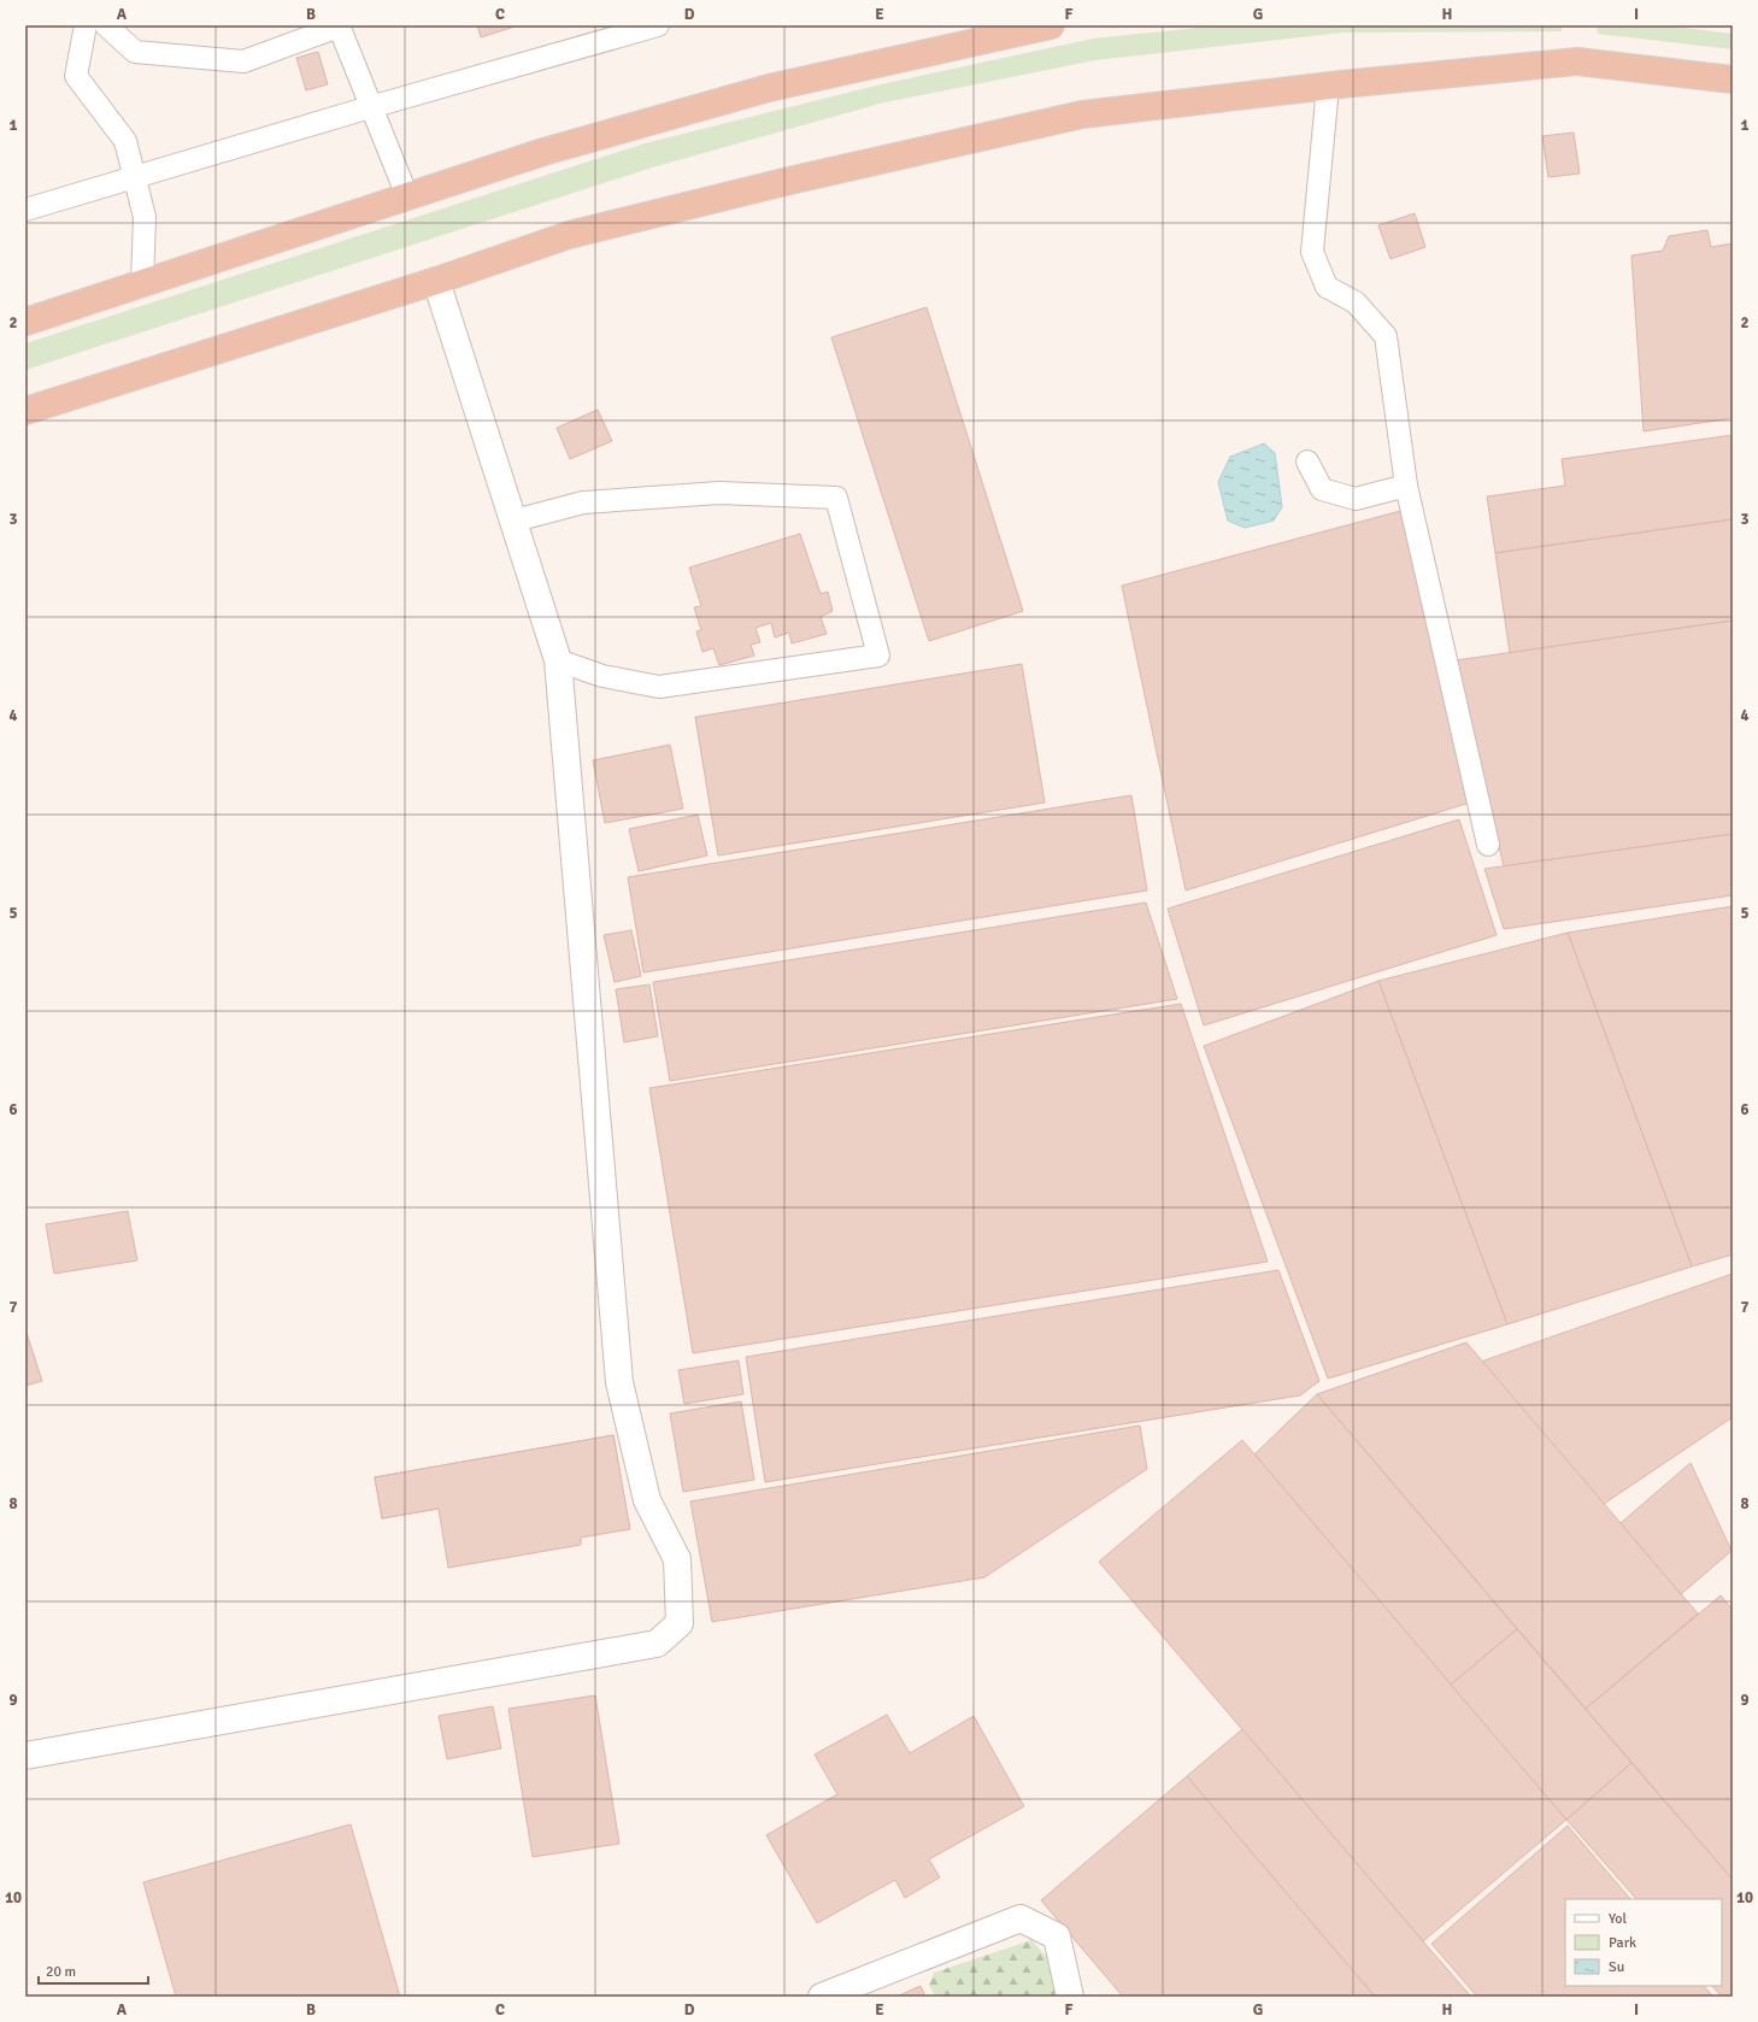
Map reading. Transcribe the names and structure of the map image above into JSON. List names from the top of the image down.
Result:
{
  "legend": ["Yol", "Park", "Su"],
  "scale_bar": "20 m",
  "grid": {
    "columns": [
      "A",
      "B",
      "C",
      "D",
      "E",
      "F",
      "G",
      "H",
      "I"
    ],
    "rows": [
      "1",
      "2",
      "3",
      "4",
      "5",
      "6",
      "7",
      "8",
      "9",
      "10"
    ]
  }
}
